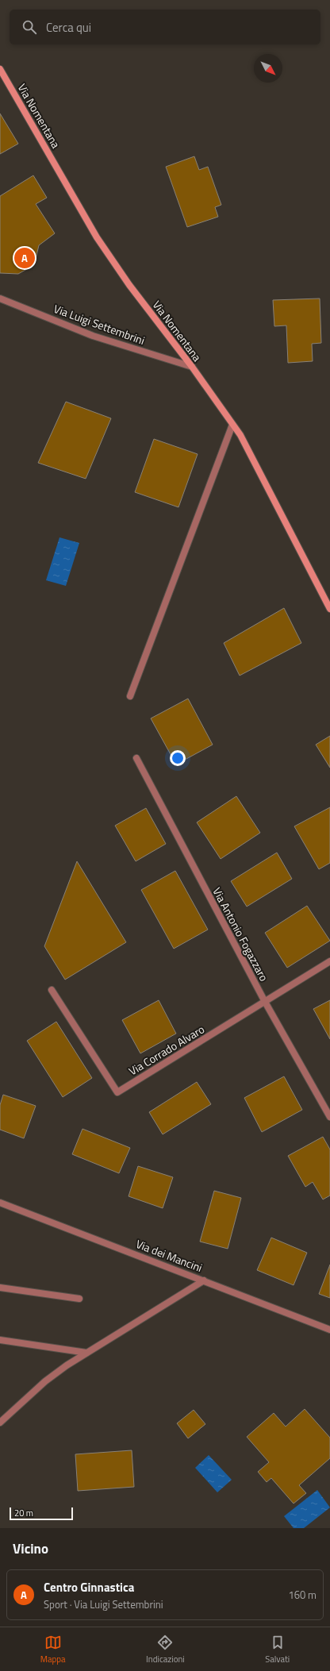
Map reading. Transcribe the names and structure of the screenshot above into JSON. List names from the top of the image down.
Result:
{
  "streets": {
    "main road": ["Via Nomentana"],
    "street": [
      "Via Luigi Settembrini",
      "Via Antonio Fogazzaro",
      "Via Corrado Alvaro",
      "Via dei Mancini"
    ]
  },
  "crossings": [
    ["Via Nomentana", "Via Luigi Settembrini"],
    ["Via Antonio Fogazzaro", "Via Corrado Alvaro"]
  ],
  "scale_bar": "20 m",
  "north": "bottom right",
  "page": {
    "search": "Cerca qui",
    "pins": "A",
    "scale": "20 m",
    "heading": "Vicino",
    "list": [
      {
        "mark": "A",
        "name": "Centro Ginnastica",
        "note": "Sport · Via Luigi Settembrini",
        "value": "160 m"
      }
    ],
    "nav": ["Mappa", "Indicazioni", "Salvati"]
  }
}
